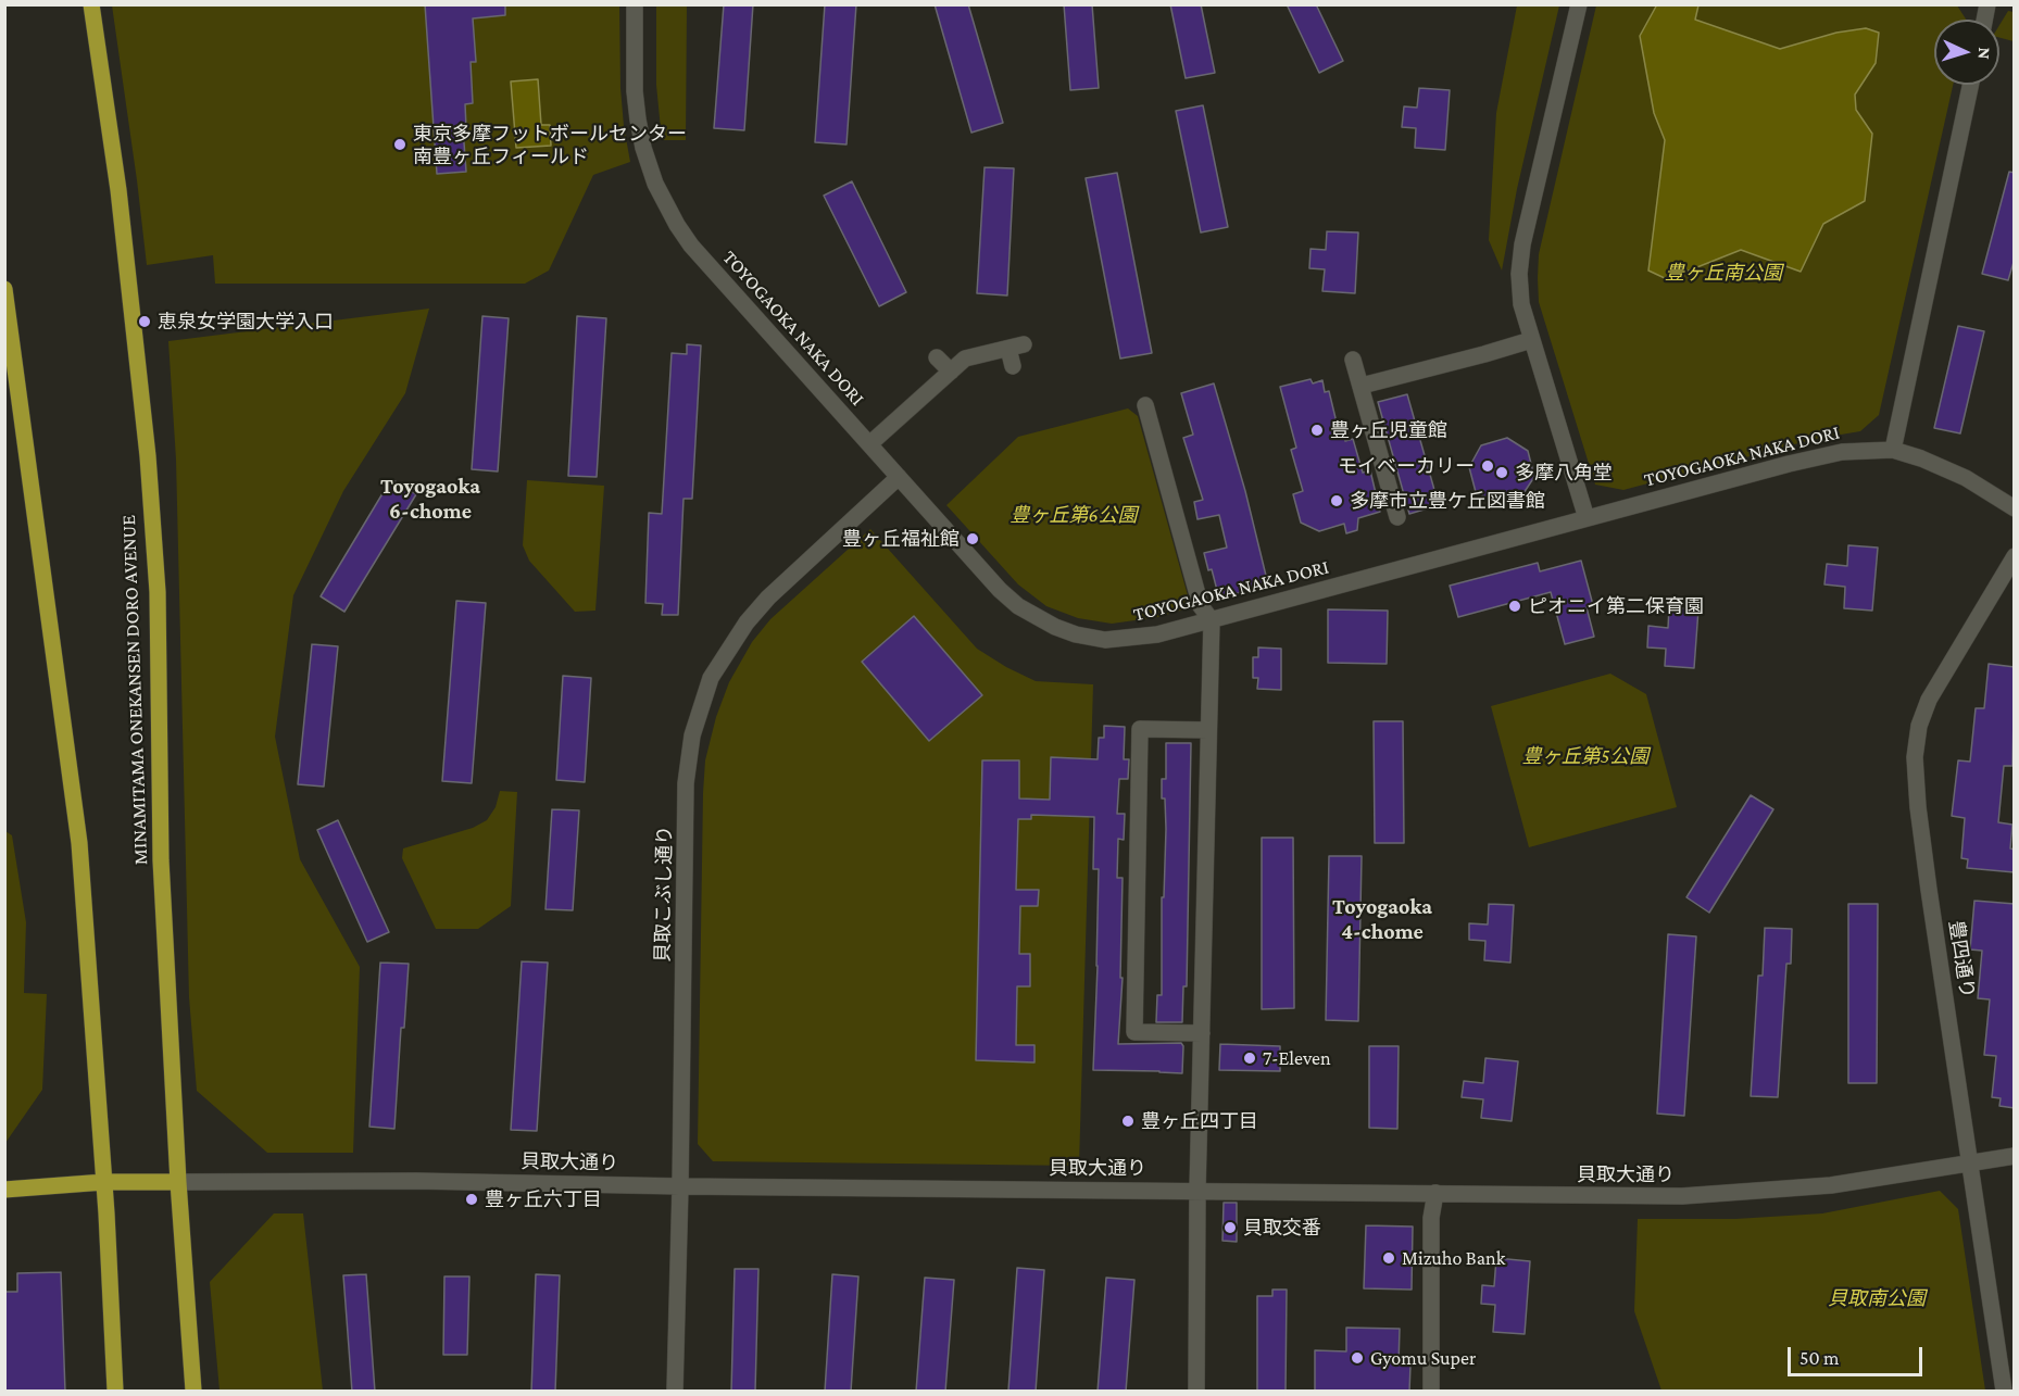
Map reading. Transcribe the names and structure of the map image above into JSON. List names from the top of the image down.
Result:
{
  "streets": {
    "main road": ["MINAMITAMA ONEKANSEN DORO AVENUE"],
    "street": [
      "TOYOGAOKA NAKA DORI",
      "貝取こぶし通り",
      "豊四通り",
      "貝取大通り"
    ]
  },
  "crossings": [
    ["TOYOGAOKA NAKA DORI", "貝取こぶし通り"],
    ["MINAMITAMA ONEKANSEN DORO AVENUE", "貝取大通り"],
    ["貝取こぶし通り", "貝取大通り"],
    ["豊四通り", "貝取大通り"]
  ],
  "districts": ["Toyogaoka 6-chome", "Toyogaoka 4-chome"],
  "parks": [
    "豊ヶ丘南公園",
    "豊ヶ丘第6公園",
    "豊ヶ丘第5公園",
    "貝取南公園"
  ],
  "places": [
    "東京多摩フットボールセンター 南豊ヶ丘フィールド",
    "恵泉女学園大学入口",
    "豊ヶ丘児童館",
    "モイベーカリー",
    "多摩八角堂",
    "多摩市立豊ケ丘図書館",
    "豊ヶ丘福祉館",
    "ピオニイ第二保育園",
    "7-Eleven",
    "豊ヶ丘四丁目",
    "豊ヶ丘六丁目",
    "貝取交番",
    "Mizuho Bank",
    "Gyomu Super"
  ],
  "scale_bar": "50 m",
  "north": "right"
}
